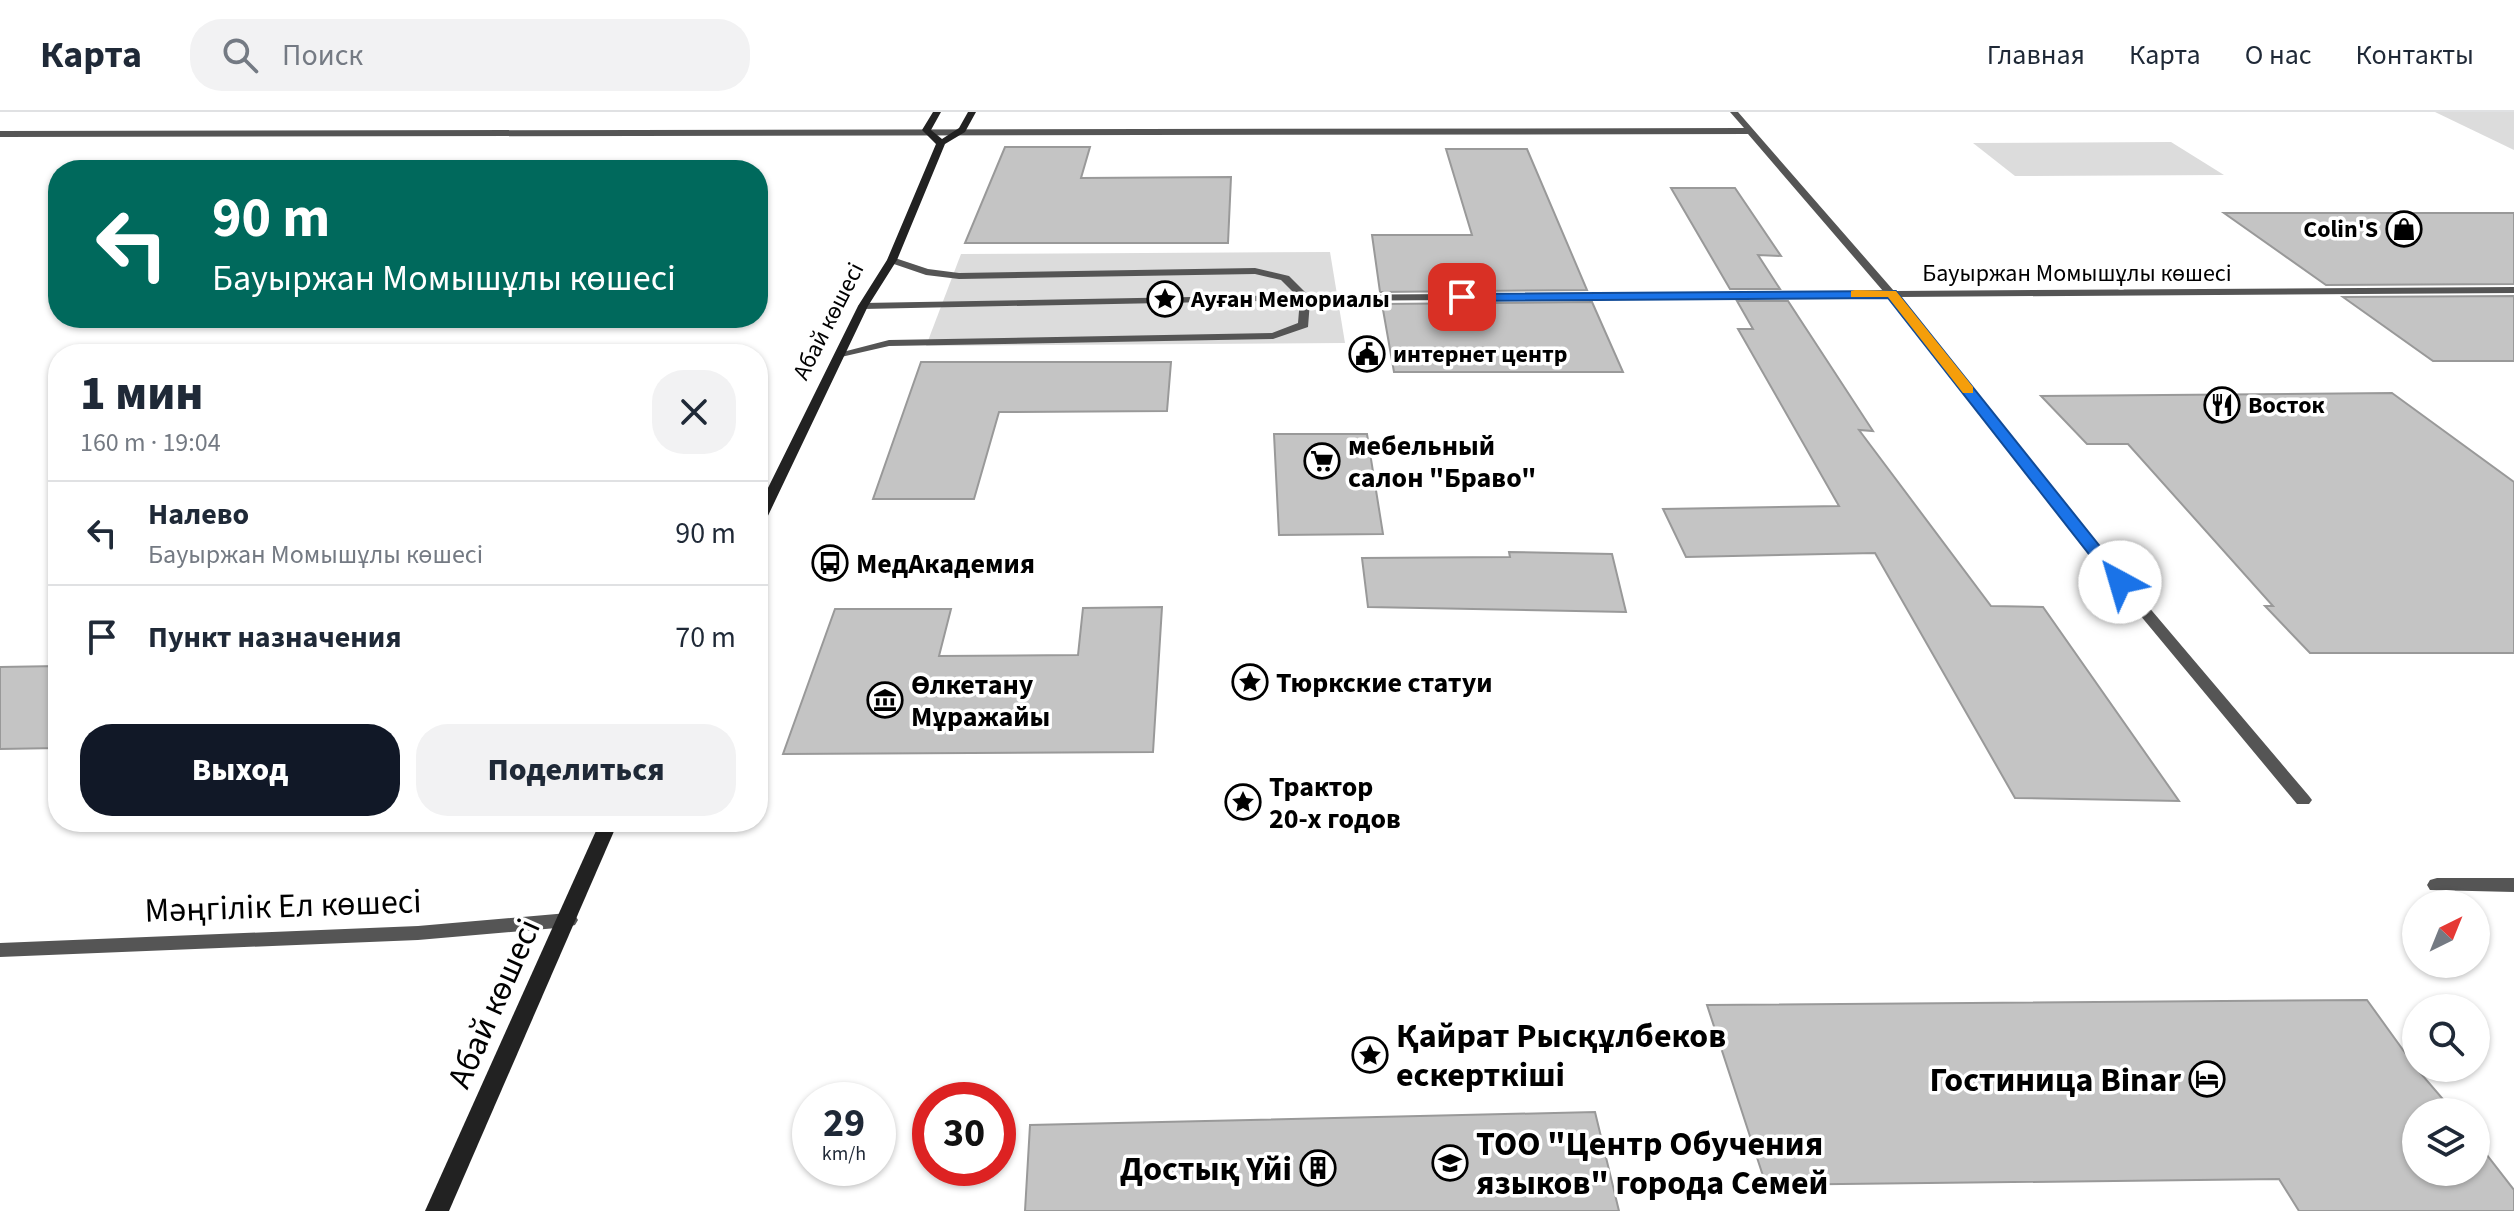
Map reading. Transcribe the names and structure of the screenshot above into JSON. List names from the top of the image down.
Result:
{
  "streets": {
    "main road": ["Абай көшесі"],
    "street": ["Бауыржан Момышұлы көшесі", "Мәңгілік Ел көшесі"]
  },
  "crossings": [
    ["Бауыржан Момышұлы көшесі", "Абай көшесі"],
    ["Абай көшесі", "Мәңгілік Ел көшесі"]
  ],
  "places": {
    "shop": ["Colin'S"],
    "place": [
      "Ауған Мемориалы",
      "Тюркские статуи",
      "Трактор 20-х годов",
      "Қайрат Рысқұлбеков ескерткіші"
    ],
    "public building": ["интернет центр"],
    "restaurant": ["Восток"],
    "supermarket": ["мебельный салон \"Браво\""],
    "bus stop": ["МедАкадемия"],
    "museum": ["Өлкетану Мұражайы"],
    "hotel": ["Гостиница Binar"],
    "school or university": ["ТОО \"Центр Обучения языков\" города Семей"],
    "building": ["Достық Үйі"]
  },
  "north": "top right",
  "page": {
    "header": "Карта",
    "search": "Поиск",
    "nav": [
      "Главная",
      "Карта",
      "О нас",
      "Контакты"
    ],
    "turn": ["90 m", "Бауыржан Момышұлы көшесі"],
    "heading": ["1 мин", "160 m · 19:04"],
    "list": [
      {
        "name": "Налево",
        "note": "Бауыржан Момышұлы көшесі",
        "value": "90 m"
      },
      {
        "name": "Пункт назначения",
        "value": "70 m"
      }
    ],
    "buttons": ["Выход", "Поделиться"],
    "speed": "29 km/h",
    "limit": "30"
  }
}
